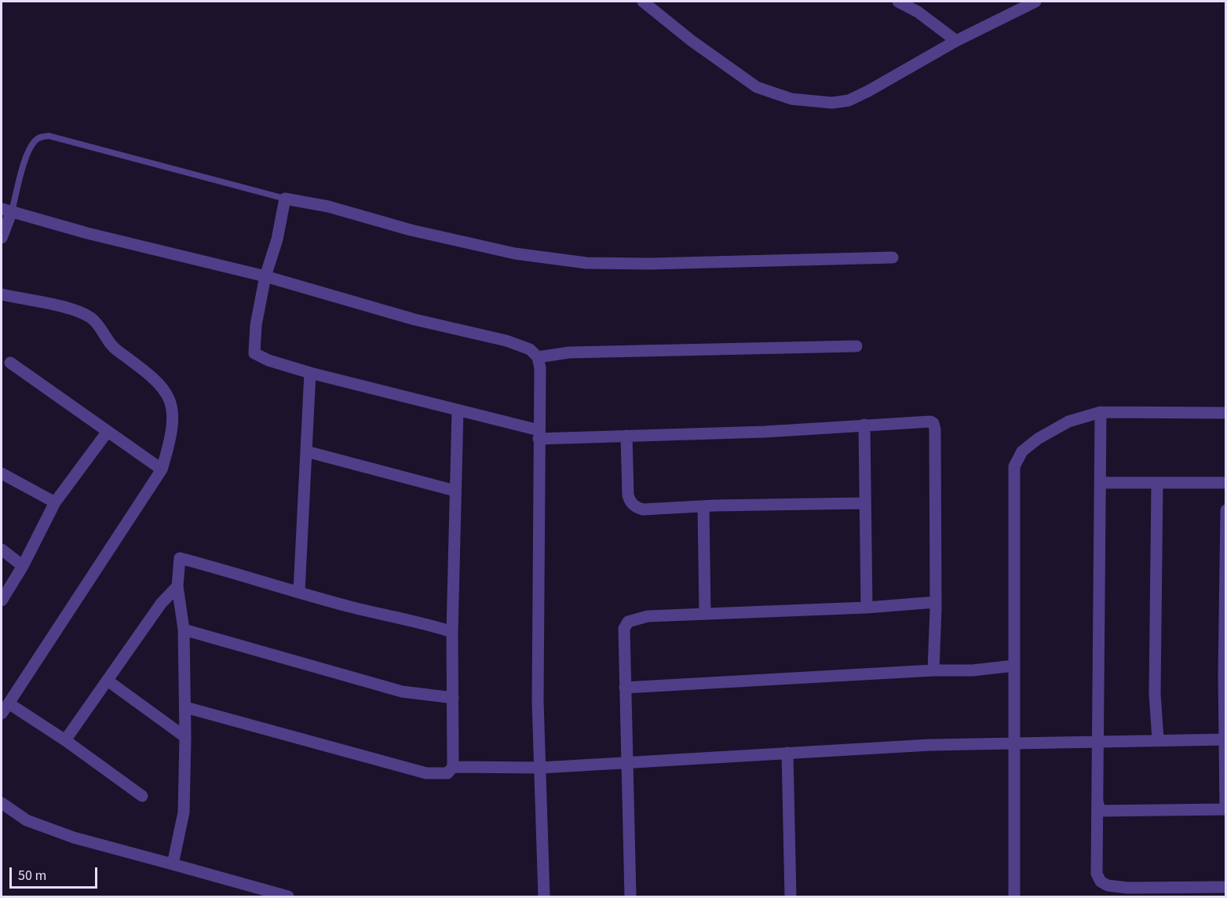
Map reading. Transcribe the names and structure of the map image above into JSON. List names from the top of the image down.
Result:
{
  "scale_bar": "50 m"
}
